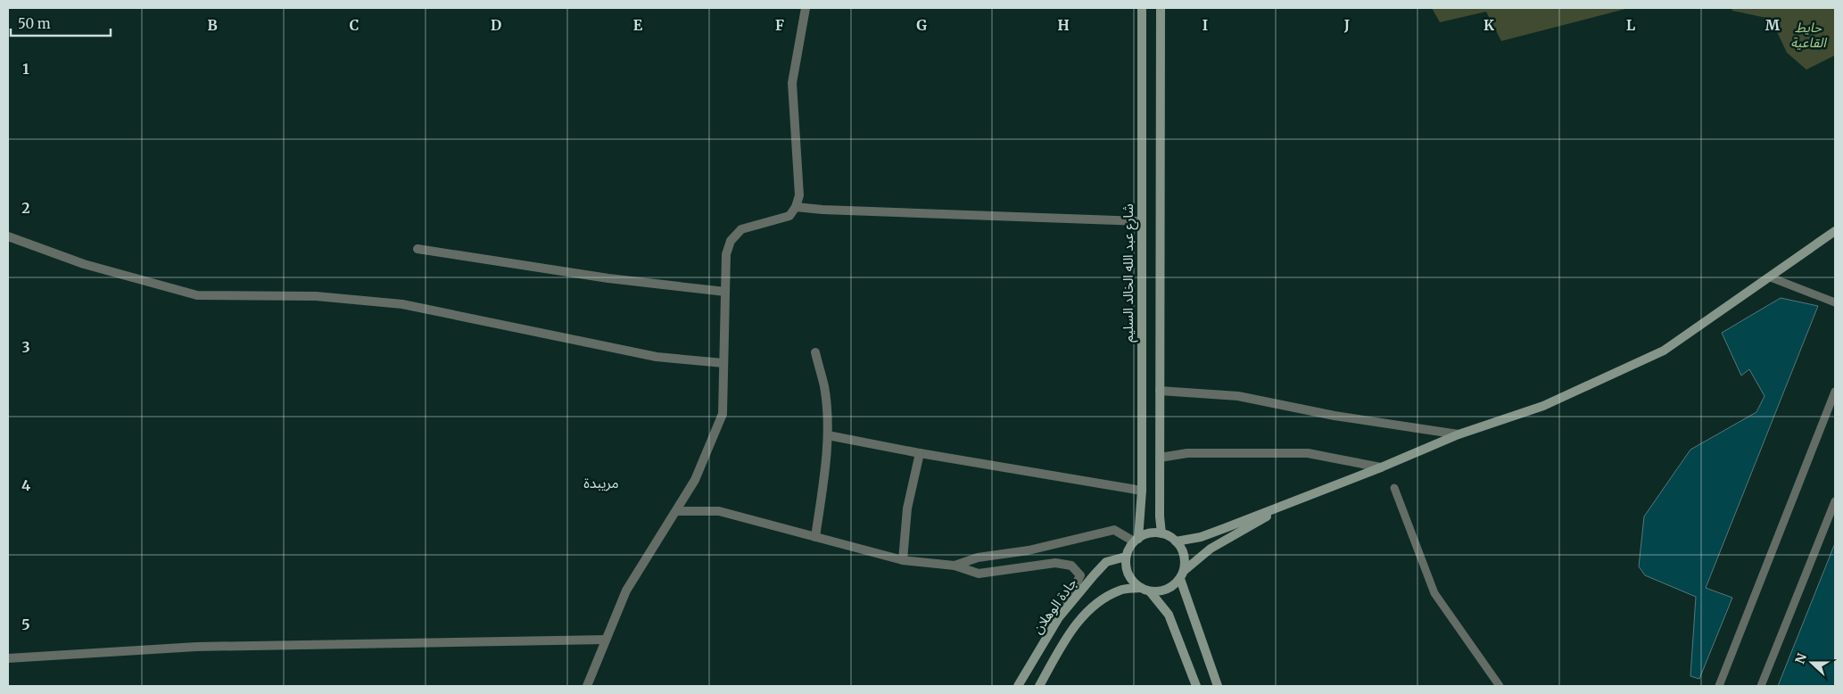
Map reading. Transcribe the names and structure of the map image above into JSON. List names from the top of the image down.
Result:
{
  "streets": {
    "street": ["شارع عبد الله الخالد السليم", "جادة الوهلان"]
  },
  "crossings": [
    ["شارع عبد الله الخالد السليم", "جادة الوهلان"]
  ],
  "districts": ["مريبدة"],
  "parks": ["حايط القاعية"],
  "scale_bar": "50 m",
  "north": "left",
  "grid": {
    "columns": [
      "B",
      "C",
      "D",
      "E",
      "F",
      "G",
      "H",
      "I",
      "J",
      "K",
      "L",
      "M"
    ],
    "rows": [
      "1",
      "2",
      "3",
      "4",
      "5"
    ]
  }
}
